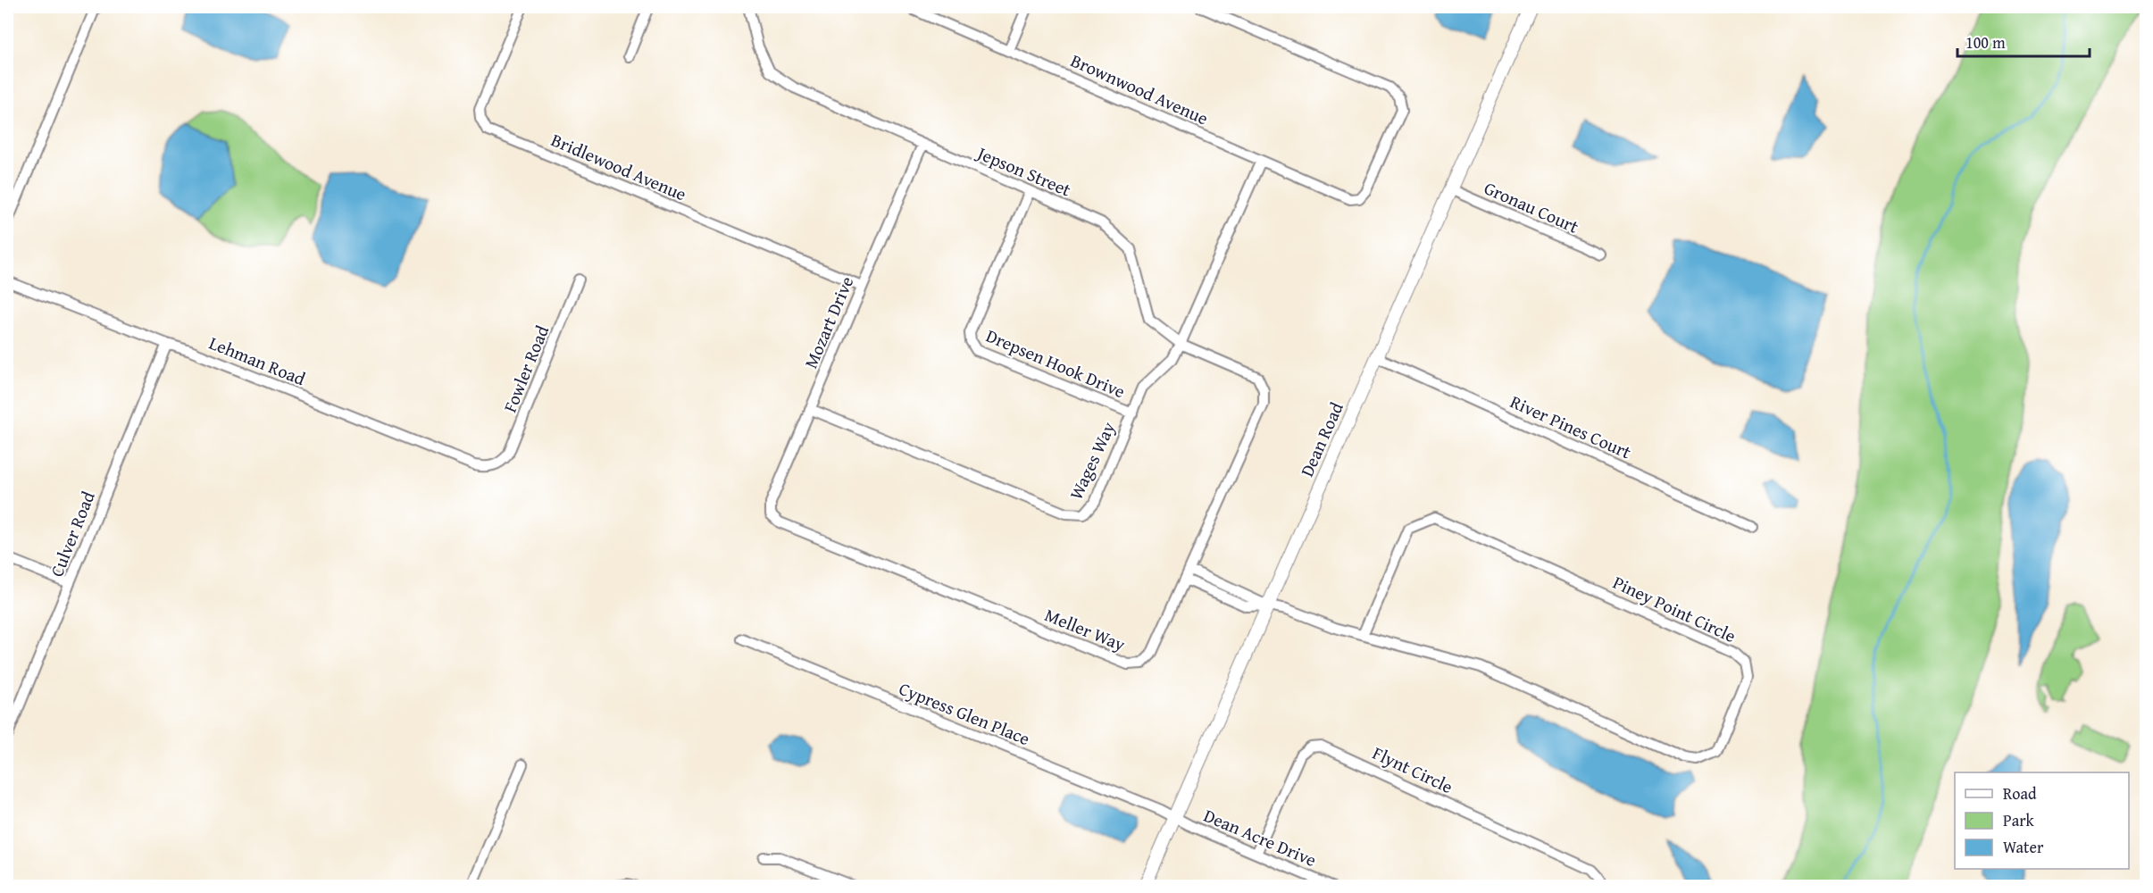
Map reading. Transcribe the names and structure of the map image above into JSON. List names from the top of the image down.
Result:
{
  "streets": {
    "main road": ["Dean Road"],
    "street": [
      "Brownwood Avenue",
      "Bridlewood Avenue",
      "Jepson Street",
      "Gronau Court",
      "Mozart Drive",
      "Lehman Road",
      "Drepsen Hook Drive",
      "Fowler Road",
      "River Pines Court",
      "Wages Way",
      "Culver Road",
      "Piney Point Circle",
      "Meller Way",
      "Cypress Glen Place",
      "Flynt Circle",
      "Dean Acre Drive"
    ]
  },
  "crossings": [
    ["Brownwood Avenue", "Wages Way"],
    ["Bridlewood Avenue", "Mozart Drive"],
    ["Jepson Street", "Mozart Drive"],
    ["Jepson Street", "Drepsen Hook Drive"],
    ["Jepson Street", "Wages Way"],
    ["Jepson Street", "Meller Way"],
    ["Gronau Court", "Dean Road"],
    ["Mozart Drive", "Wages Way"],
    ["Mozart Drive", "Meller Way"],
    ["Lehman Road", "Fowler Road"],
    ["Lehman Road", "Culver Road"],
    ["Drepsen Hook Drive", "Wages Way"],
    ["River Pines Court", "Dean Road"],
    ["Dean Road", "Piney Point Circle"],
    ["Dean Road", "Cypress Glen Place"],
    ["Dean Road", "Dean Acre Drive"],
    ["Piney Point Circle", "Meller Way"],
    ["Cypress Glen Place", "Dean Acre Drive"],
    ["Flynt Circle", "Dean Acre Drive"]
  ],
  "legend": ["Road", "Park", "Water"],
  "scale_bar": "100 m"
}
